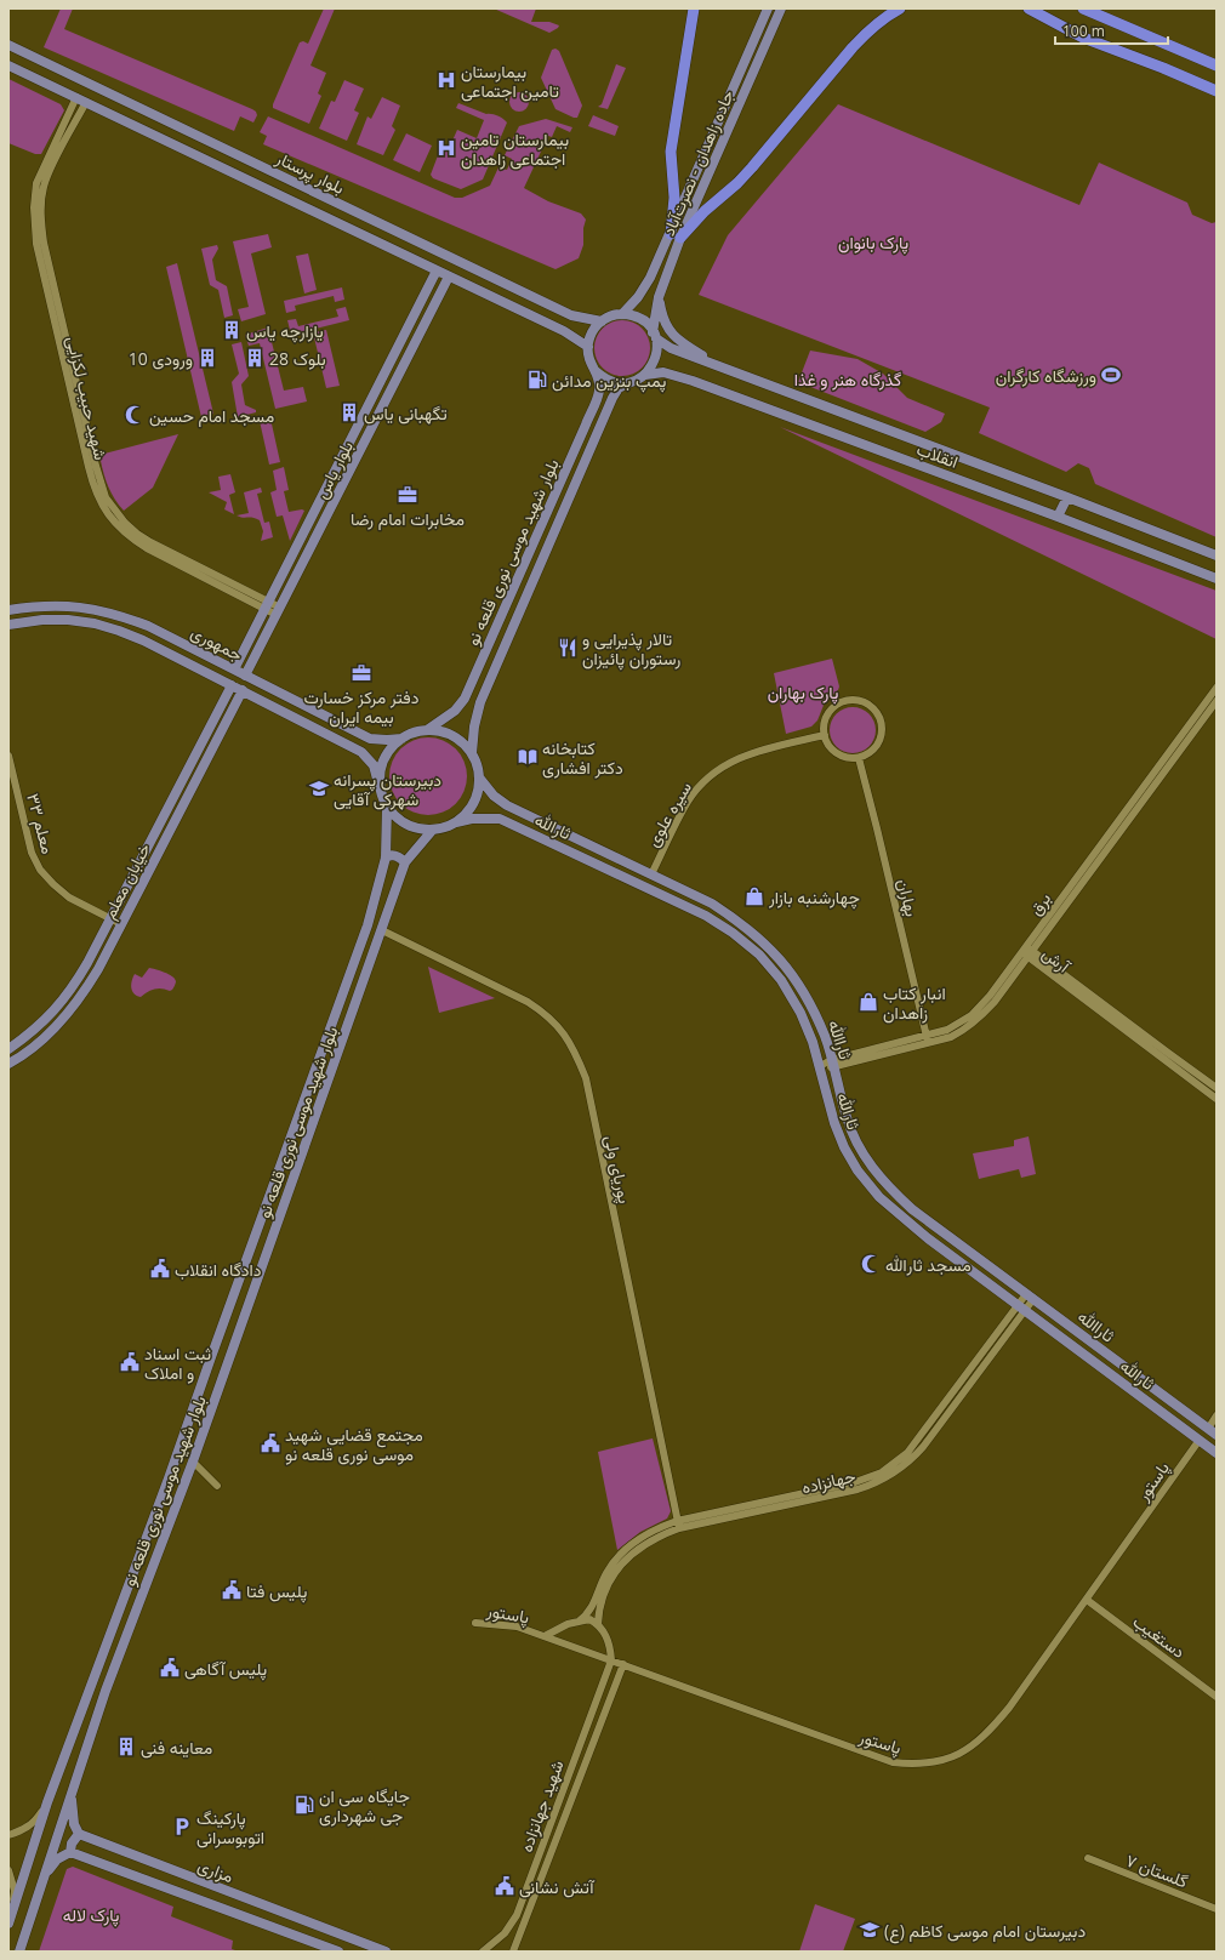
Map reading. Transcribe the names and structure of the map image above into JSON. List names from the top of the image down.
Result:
{
  "streets": {
    "main road": [
      "جاده زاهدان - نصرت‌آباد",
      "بلوار پرستار",
      "انقلاب",
      "بلوار یاس",
      "بلوار شهید موسی نوری قلعه نو",
      "جمهوری",
      "ثارالله",
      "خیابان معلم",
      "ثاراالله",
      "مزاری"
    ],
    "street": [
      "شهید حبیب لکزایی",
      "سیره علوی",
      "معلم ۳۳",
      "بهاران",
      "برق",
      "آرش",
      "پوریای ولی",
      "جهانزاده",
      "پاستور",
      "دستغیب",
      "شهید جهانزاده",
      "گلستان ۷"
    ]
  },
  "crossings": [
    ["جاده زاهدان - نصرت‌آباد", "بلوار پرستار"],
    ["جاده زاهدان - نصرت‌آباد", "انقلاب"],
    ["جاده زاهدان - نصرت‌آباد", "بلوار شهید موسی نوری قلعه نو"],
    ["بلوار پرستار", "شهید حبیب لکزایی"],
    ["بلوار پرستار", "انقلاب"],
    ["بلوار پرستار", "بلوار یاس"],
    ["بلوار پرستار", "بلوار شهید موسی نوری قلعه نو"],
    ["شهید حبیب لکزایی", "بلوار یاس"],
    ["انقلاب", "بلوار شهید موسی نوری قلعه نو"],
    ["بلوار یاس", "جمهوری"],
    ["بلوار شهید موسی نوری قلعه نو", "جمهوری"],
    ["بلوار شهید موسی نوری قلعه نو", "ثارالله"],
    ["بلوار شهید موسی نوری قلعه نو", "ثاراالله"],
    ["بلوار شهید موسی نوری قلعه نو", "پوریای ولی"],
    ["جمهوری", "ثارالله"],
    ["جمهوری", "خیابان معلم"],
    ["جمهوری", "ثاراالله"],
    ["سیره علوی", "بهاران"],
    ["سیره علوی", "ثاراالله"],
    ["معلم ۳۳", "خیابان معلم"],
    ["ثارالله", "برق"],
    ["ثارالله", "ثاراالله"],
    ["ثارالله", "جهانزاده"],
    ["ثارالله", "پاستور"],
    ["بهاران", "برق"],
    ["برق", "آرش"],
    ["برق", "ثاراالله"],
    ["ثاراالله", "جهانزاده"],
    ["پوریای ولی", "جهانزاده"],
    ["پاستور", "دستغیب"],
    ["پاستور", "شهید جهانزاده"]
  ],
  "parks": [
    "پارک بانوان",
    "گذرگاه هنر و غذا",
    "پارک بهاران",
    "پارک لاله"
  ],
  "places": {
    "hospital": ["بیمارستان تامین اجتماعی", "بیمارستان تامین اجتماعی زاهدان"],
    "building": [
      "یازارچه یاس",
      "ورودی 10",
      "بلوک 28",
      "تگهبانی یاس",
      "معاینه فنی"
    ],
    "sports": ["ورزشگاه کارگران"],
    "fuel station": ["پمپ بنزین مدائن", "جایگاه سی ان جی شهرداری"],
    "mosque": ["مسجد امام حسین", "مسجد ثارالله"],
    "office": ["مخابرات امام رضا", "دفتر مرکز خسارت بیمه ایران"],
    "restaurant": ["تالار پذیرایی و رستوران پائیزان"],
    "library": ["کتابخانه دکتر افشاری"],
    "school or university": ["دبیرستان پسرانه شهرکی آقایی", "دبیرستان امام موسی کاظم (ع)"],
    "shop": ["چهارشنبه بازار", "انبار کتاب زاهدان"],
    "public building": [
      "دادگاه انقلاب",
      "ثبت اسناد و املاک",
      "مجتمع قضایی شهید موسی نوری قلعه نو",
      "پلیس فتا",
      "پلیس آگاهی",
      "آتش نشانی"
    ],
    "parking": ["پارکینگ اتوبوسرانی"]
  },
  "scale_bar": "100 m"
}
